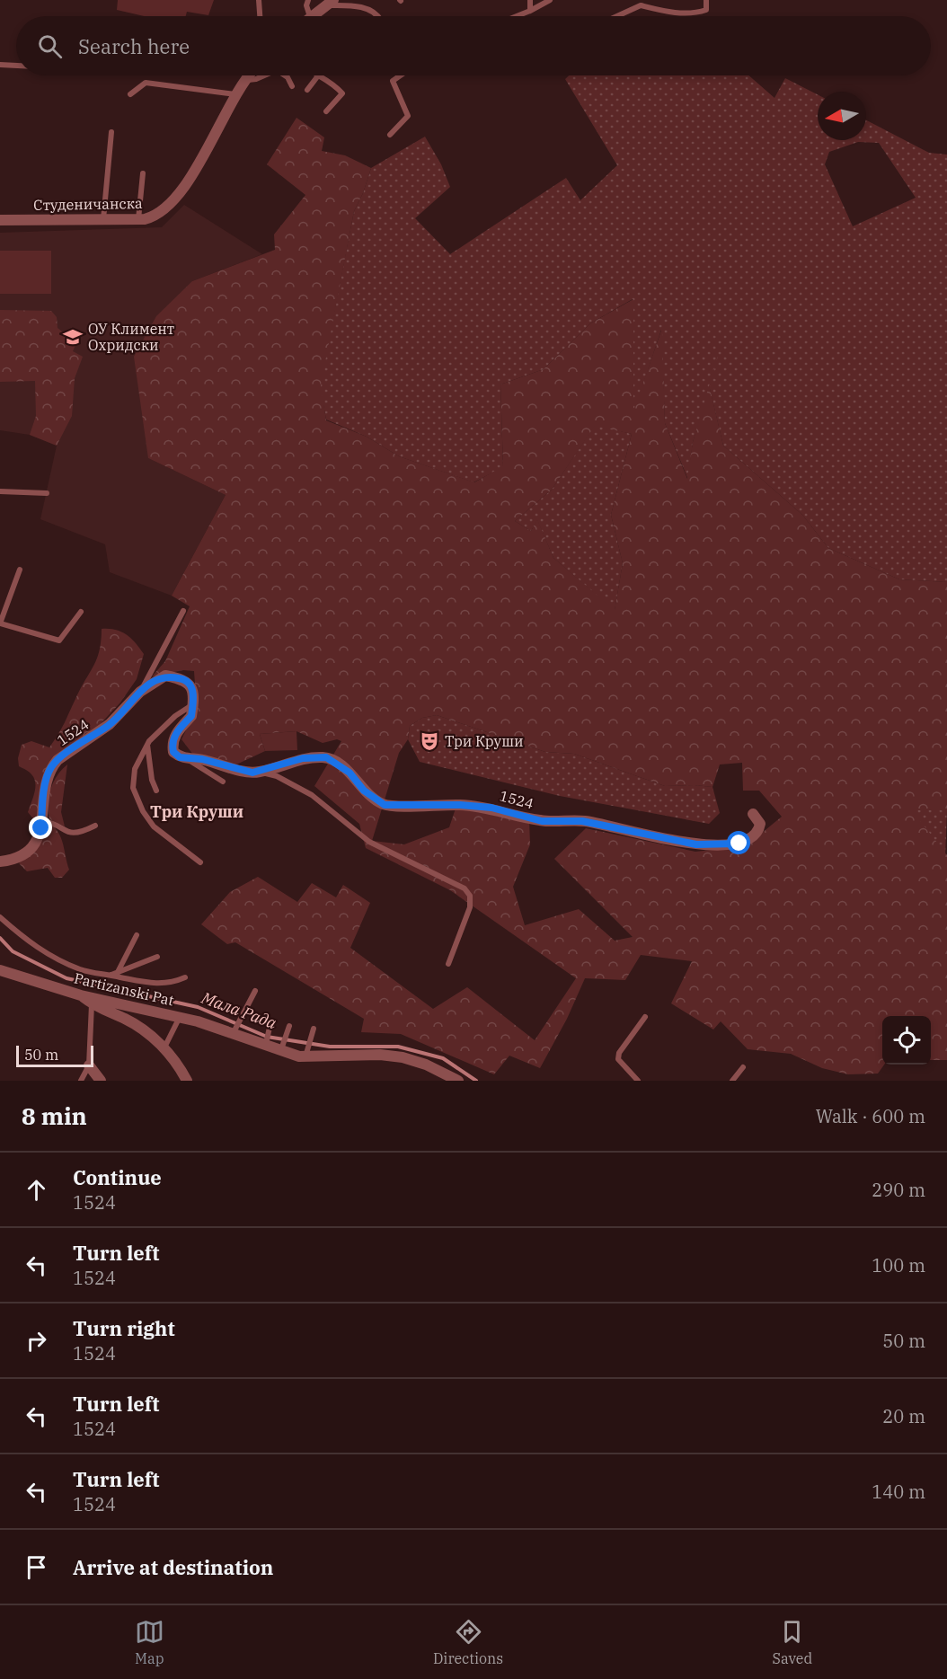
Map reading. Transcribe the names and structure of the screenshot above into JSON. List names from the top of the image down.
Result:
{
  "streets": {
    "street": ["Студеничанска", "1524", "Partizanski Pat"]
  },
  "districts": ["Три Круши"],
  "water": ["Мала Рада"],
  "places": {
    "school or university": ["ОУ Климент Охридски"],
    "theatre": ["Три Круши"]
  },
  "scale_bar": "50 m",
  "north": "left",
  "page": {
    "search": "Search here",
    "scale": "50 m",
    "heading": ["8 min", "Walk · 600 m"],
    "list": [
      ["Continue", "1524", "290 m"],
      ["Turn left", "1524", "100 m"],
      ["Turn right", "1524", "50 m"],
      ["Turn left", "1524", "20 m"],
      ["Turn left", "1524", "140 m"],
      "Arrive at destination"
    ],
    "nav": ["Map", "Directions", "Saved"]
  }
}
